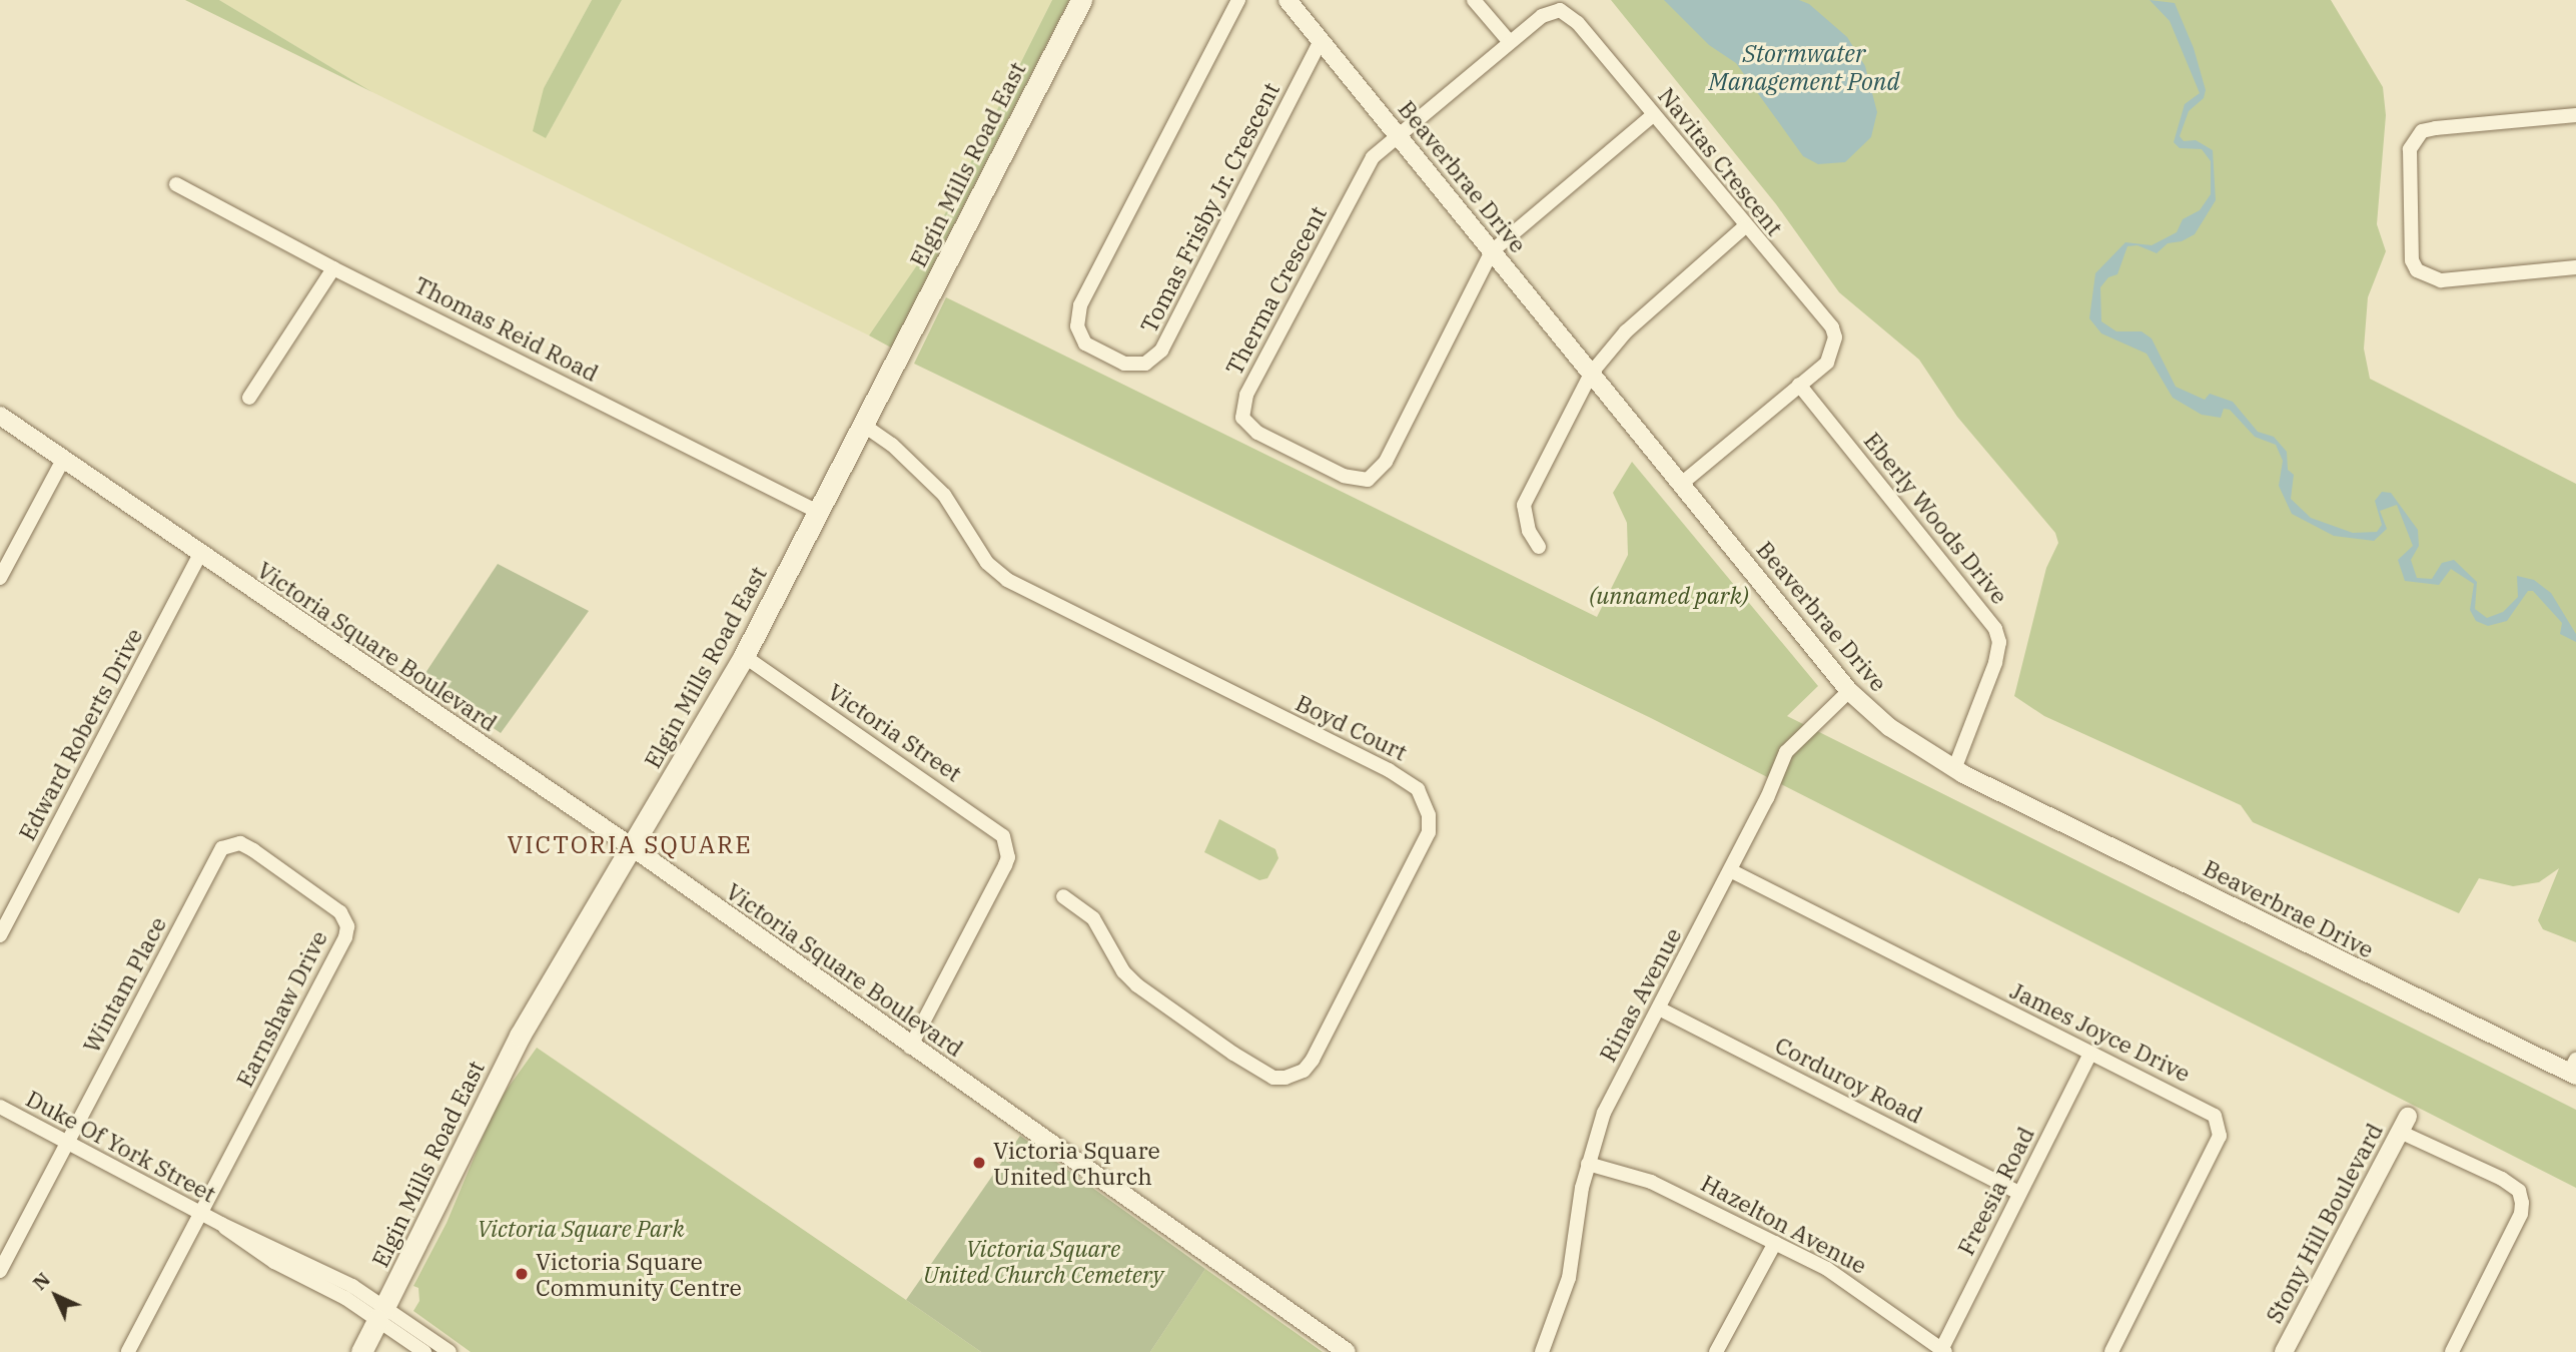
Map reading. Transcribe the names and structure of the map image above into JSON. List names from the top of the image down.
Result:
{
  "streets": {
    "main road": ["Elgin Mills Road East"],
    "street": [
      "Navitas Crescent",
      "Beaverbrae Drive",
      "Tomas Frisby Jr. Crescent",
      "Therma Crescent",
      "Thomas Reid Road",
      "Eberly Woods Drive",
      "Victoria Square Boulevard",
      "Boyd Court",
      "Victoria Street",
      "Edward Roberts Drive",
      "Wintam Place",
      "Rinas Avenue",
      "Earnshaw Drive",
      "James Joyce Drive",
      "Corduroy Road",
      "Duke Of York Street",
      "Freesia Road",
      "Stony Hill Boulevard",
      "Hazelton Avenue"
    ]
  },
  "crossings": [
    ["Navitas Crescent", "Beaverbrae Drive"],
    ["Navitas Crescent", "Therma Crescent"],
    ["Navitas Crescent", "Eberly Woods Drive"],
    ["Elgin Mills Road East", "Thomas Reid Road"],
    ["Elgin Mills Road East", "Victoria Square Boulevard"],
    ["Elgin Mills Road East", "Boyd Court"],
    ["Elgin Mills Road East", "Victoria Street"],
    ["Elgin Mills Road East", "Duke Of York Street"],
    ["Beaverbrae Drive", "Tomas Frisby Jr. Crescent"],
    ["Beaverbrae Drive", "Therma Crescent"],
    ["Beaverbrae Drive", "Eberly Woods Drive"],
    ["Beaverbrae Drive", "Rinas Avenue"],
    ["Victoria Square Boulevard", "Victoria Street"],
    ["Victoria Square Boulevard", "Edward Roberts Drive"],
    ["Wintam Place", "Earnshaw Drive"],
    ["Wintam Place", "Duke Of York Street"],
    ["Rinas Avenue", "James Joyce Drive"],
    ["Rinas Avenue", "Corduroy Road"],
    ["Rinas Avenue", "Hazelton Avenue"],
    ["Earnshaw Drive", "Duke Of York Street"],
    ["James Joyce Drive", "Freesia Road"],
    ["Corduroy Road", "Freesia Road"],
    ["Freesia Road", "Hazelton Avenue"]
  ],
  "districts": ["VICTORIA SQUARE"],
  "water": ["Stormwater Management Pond"],
  "parks": ["(unnamed park)", "Victoria Square Park", "Victoria Square United Church Cemetery"],
  "places": ["Victoria Square United Church", "Victoria Square Community Centre"],
  "north": "top left"
}
